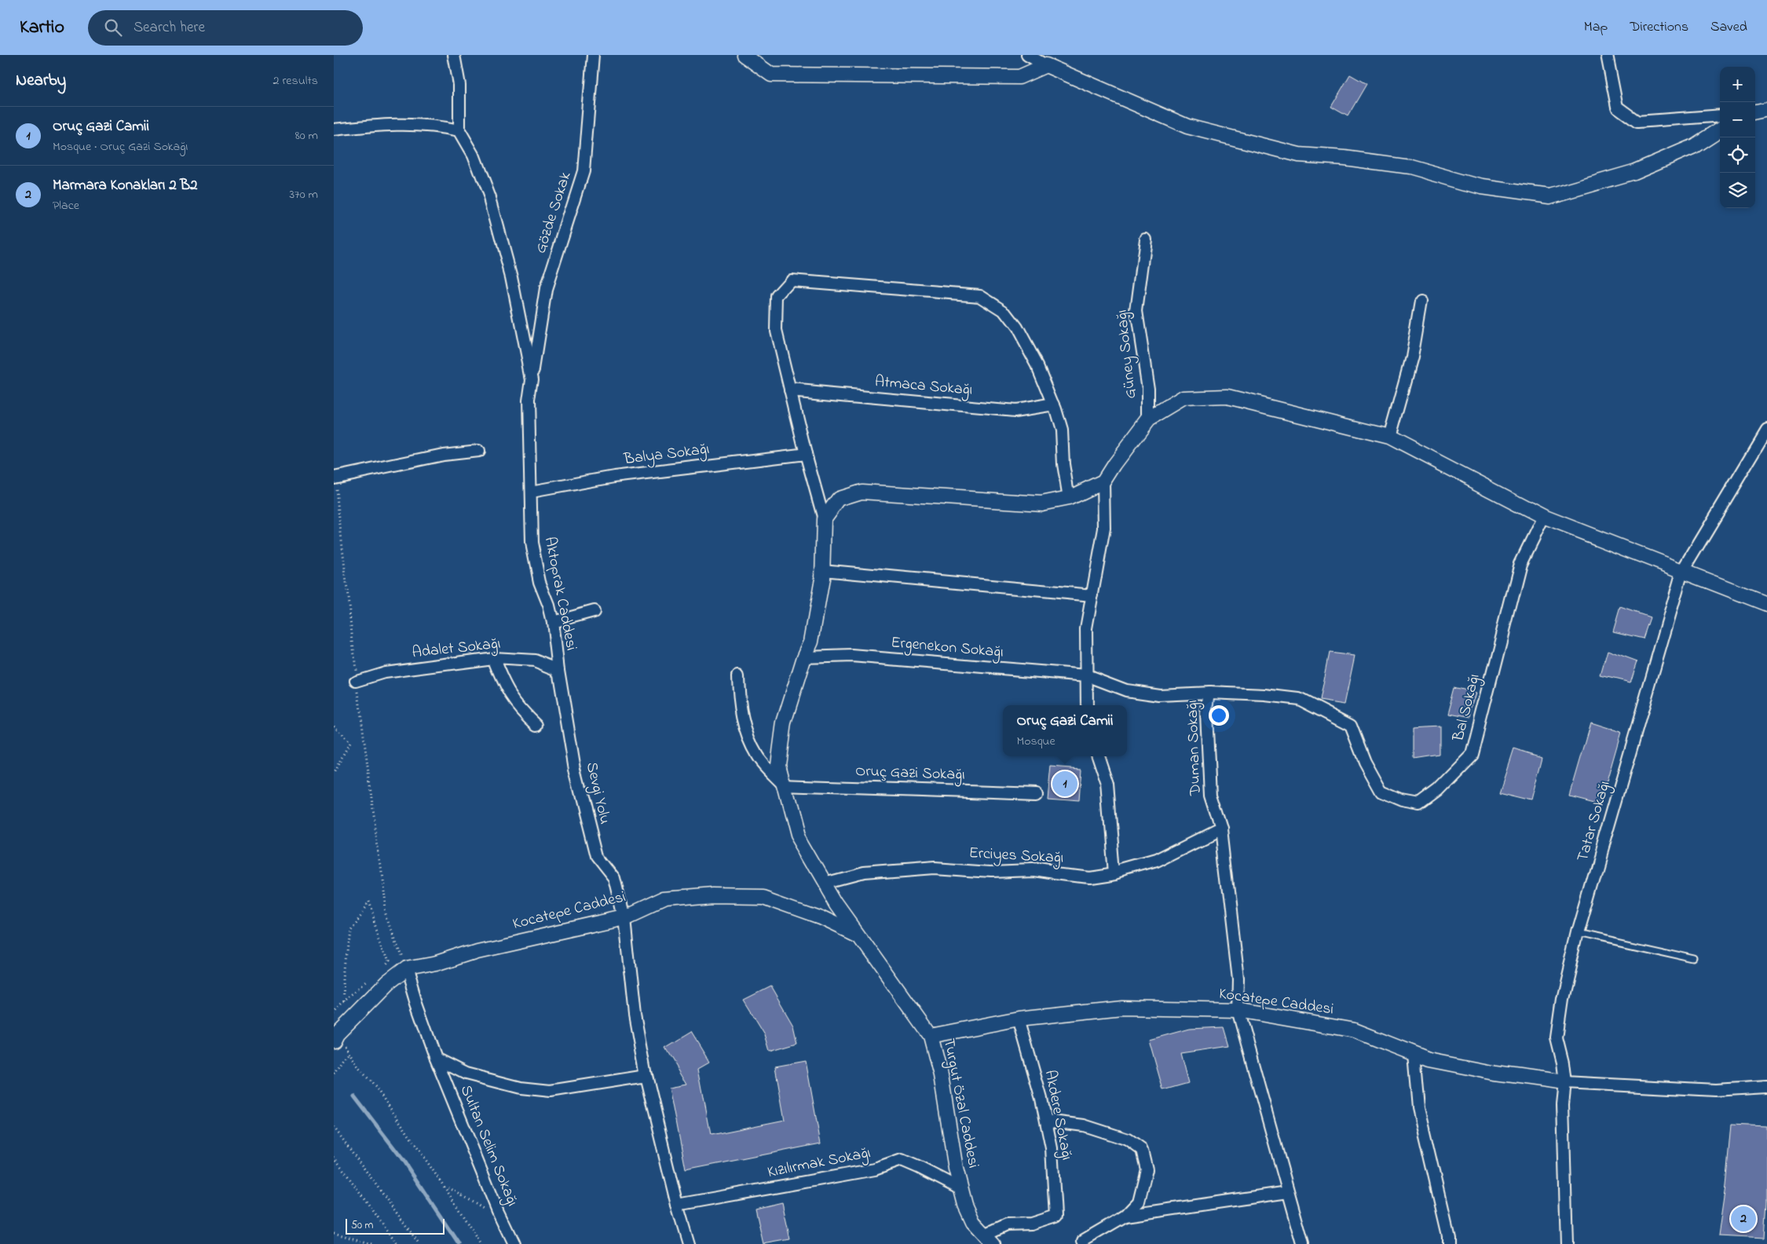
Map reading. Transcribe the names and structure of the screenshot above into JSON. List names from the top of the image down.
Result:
{
  "streets": {
    "street": [
      "Gözde Sokak",
      "Güney Sokağı",
      "Atmaca Sokağı",
      "Balya Sokağı",
      "Aktoprak Caddesi",
      "Ergenekon Sokağı",
      "Adalet Sokağı",
      "Bal Sokağı",
      "Duman Sokağı",
      "Oruç Gazi Sokağı",
      "Sevgi Yolu",
      "Tatar Sokağı",
      "Erciyes Sokağı",
      "Kocatepe Caddesi",
      "Turgut Özal Caddesi",
      "Akdere Sokağı",
      "Sultan Selim Sokağı",
      "Kızılırmak Sokağı"
    ]
  },
  "crossings": [
    ["Gözde Sokak", "Aktoprak Caddesi"],
    ["Balya Sokağı", "Aktoprak Caddesi"],
    ["Aktoprak Caddesi", "Adalet Sokağı"],
    ["Aktoprak Caddesi", "Sevgi Yolu"],
    ["Ergenekon Sokağı", "Duman Sokağı"],
    ["Ergenekon Sokağı", "Turgut Özal Caddesi"],
    ["Adalet Sokağı", "Sevgi Yolu"],
    ["Bal Sokağı", "Duman Sokağı"],
    ["Duman Sokağı", "Erciyes Sokağı"],
    ["Duman Sokağı", "Kocatepe Caddesi"],
    ["Oruç Gazi Sokağı", "Turgut Özal Caddesi"],
    ["Sevgi Yolu", "Kocatepe Caddesi"],
    ["Sevgi Yolu", "Kızılırmak Sokağı"],
    ["Tatar Sokağı", "Kocatepe Caddesi"],
    ["Erciyes Sokağı", "Turgut Özal Caddesi"],
    ["Kocatepe Caddesi", "Turgut Özal Caddesi"],
    ["Kocatepe Caddesi", "Akdere Sokağı"],
    ["Kocatepe Caddesi", "Sultan Selim Sokağı"],
    ["Turgut Özal Caddesi", "Akdere Sokağı"],
    ["Turgut Özal Caddesi", "Kızılırmak Sokağı"]
  ],
  "scale_bar": "50 m",
  "page": {
    "header": "Kartio",
    "search": "Search here",
    "nav": ["Map", "Directions", "Saved"],
    "heading": ["Nearby", "2 results"],
    "map_buttons": ["+", "−"],
    "list": [
      {
        "mark": "1",
        "name": "Oruç Gazi Camii",
        "note": "Mosque · Oruç Gazi Sokağı",
        "value": "80 m"
      },
      {
        "mark": "2",
        "name": "Marmara Konakları 2 B2",
        "note": "Place",
        "value": "370 m"
      }
    ],
    "popup": ["Oruç Gazi Camii", "Mosque"],
    "pins": ["1", "2"],
    "scale": "50 m"
  }
}
